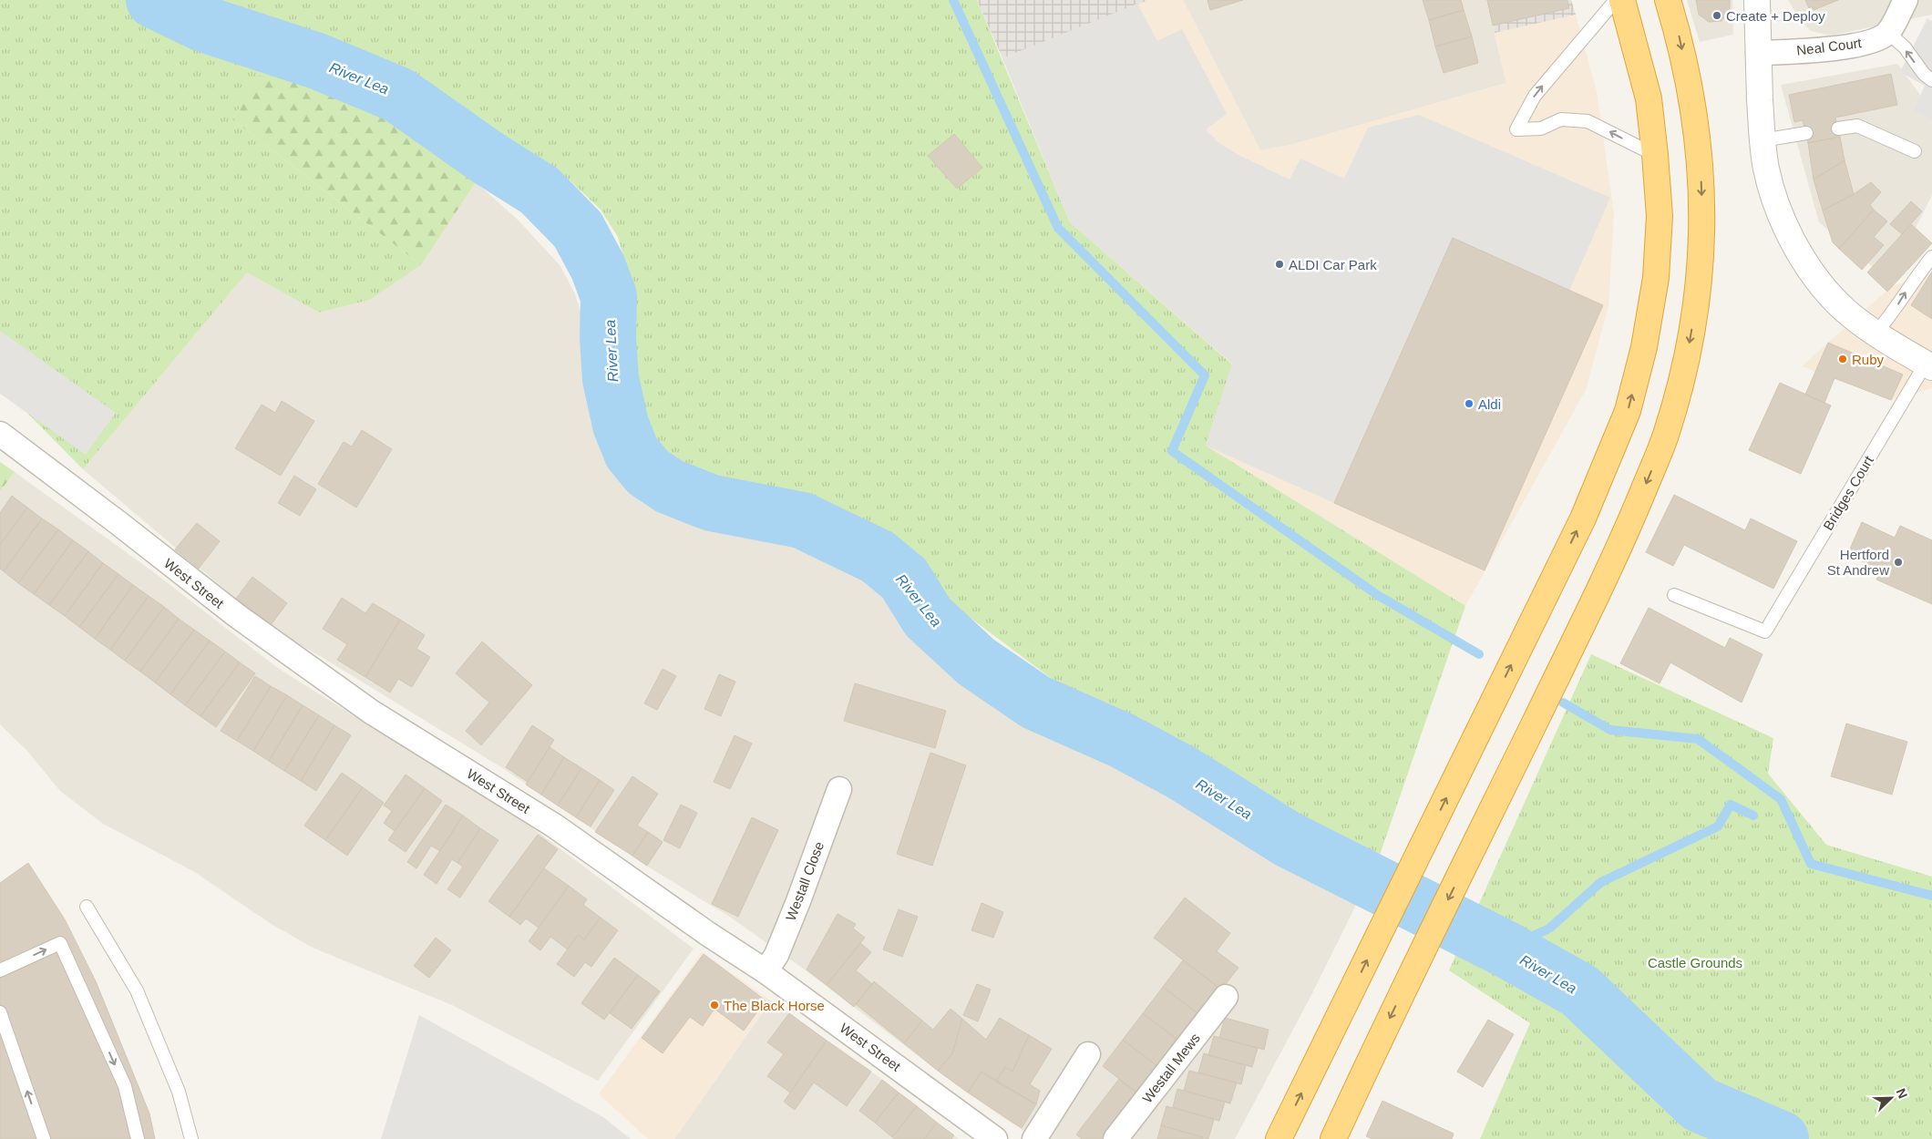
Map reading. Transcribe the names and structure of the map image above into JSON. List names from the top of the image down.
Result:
{
  "streets": {
    "street": [
      "Neal Court",
      "West Street",
      "Westall Close",
      "Westall Mews"
    ],
    "lane": ["Bridges Court"]
  },
  "crossings": [
    ["West Street", "Westall Close"]
  ],
  "water": ["River Lea"],
  "parks": ["Castle Grounds"],
  "places": [
    "Create + Deploy",
    "ALDI Car Park",
    "Ruby",
    "Aldi",
    "Hertford St Andrew",
    "The Black Horse"
  ],
  "north": "top right"
}
